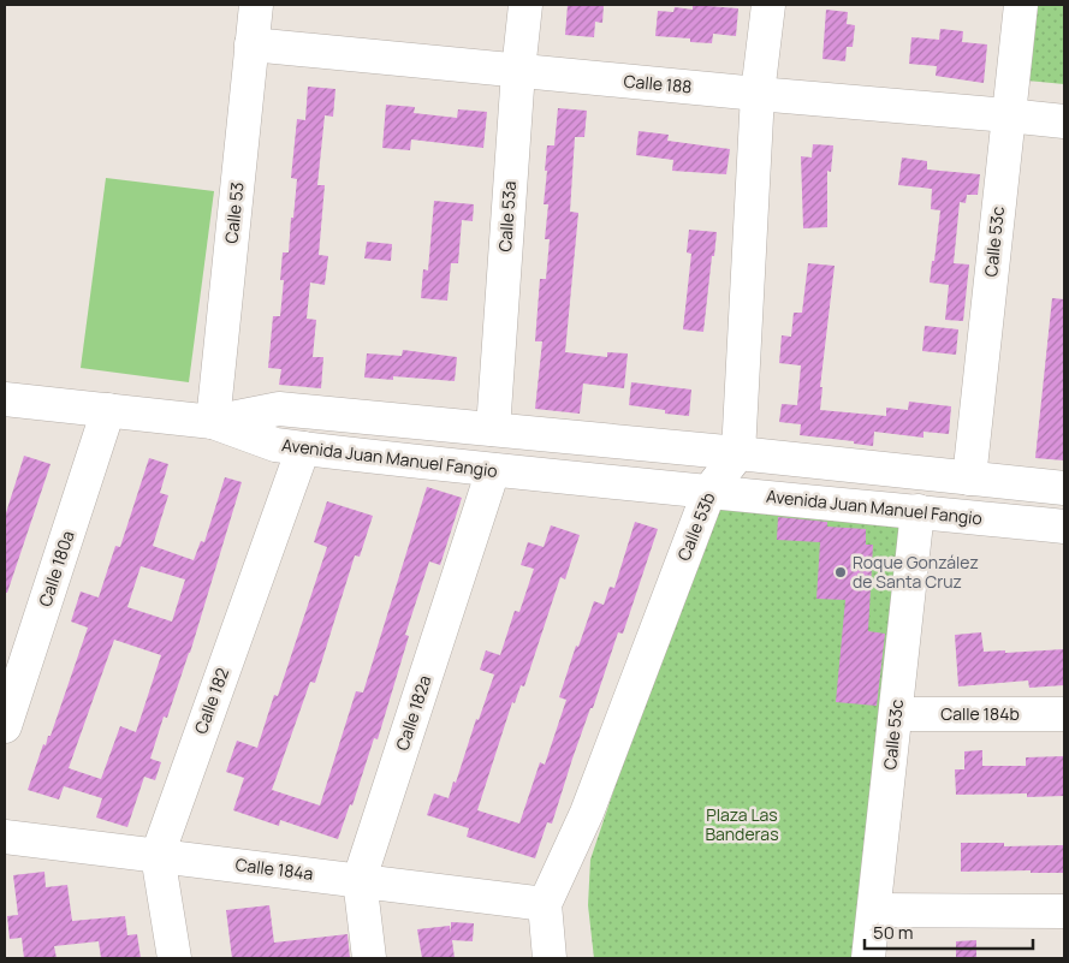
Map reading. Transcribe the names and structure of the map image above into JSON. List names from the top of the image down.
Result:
{
  "streets": {
    "street": [
      "Calle 188",
      "Calle 53",
      "Calle 53a",
      "Calle 53c",
      "Avenida Juan Manuel Fangio",
      "Calle 53b",
      "Calle 180a",
      "Calle 182",
      "Calle 182a",
      "Calle 184b",
      "Calle 184a"
    ]
  },
  "crossings": [
    ["Calle 188", "Calle 53"],
    ["Calle 188", "Calle 53a"],
    ["Calle 188", "Calle 53c"],
    ["Calle 53", "Avenida Juan Manuel Fangio"],
    ["Calle 53c", "Avenida Juan Manuel Fangio"],
    ["Calle 53c", "Calle 184b"],
    ["Avenida Juan Manuel Fangio", "Calle 53b"],
    ["Avenida Juan Manuel Fangio", "Calle 182"],
    ["Avenida Juan Manuel Fangio", "Calle 182a"],
    ["Calle 53b", "Calle 184a"],
    ["Calle 182", "Calle 184a"],
    ["Calle 182a", "Calle 184a"]
  ],
  "parks": ["Plaza Las Banderas"],
  "places": ["Roque González de Santa Cruz"],
  "scale_bar": "50 m"
}
